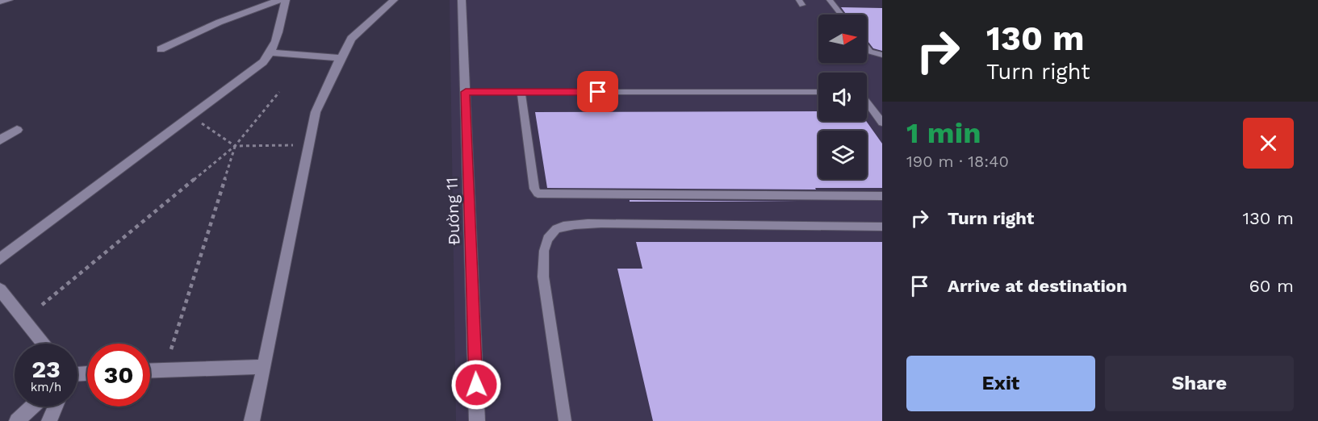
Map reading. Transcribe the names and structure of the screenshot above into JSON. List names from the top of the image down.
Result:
{
  "streets": {
    "street": ["Đường 11"]
  },
  "north": "right",
  "page": {
    "turn": ["130 m", "Turn right"],
    "heading": ["1 min", "190 m · 18:40"],
    "list": [
      {
        "name": "Turn right",
        "value": "130 m"
      },
      {
        "name": "Arrive at destination",
        "value": "60 m"
      }
    ],
    "speed": "23 km/h",
    "limit": "30",
    "buttons": ["Exit", "Share"]
  }
}
